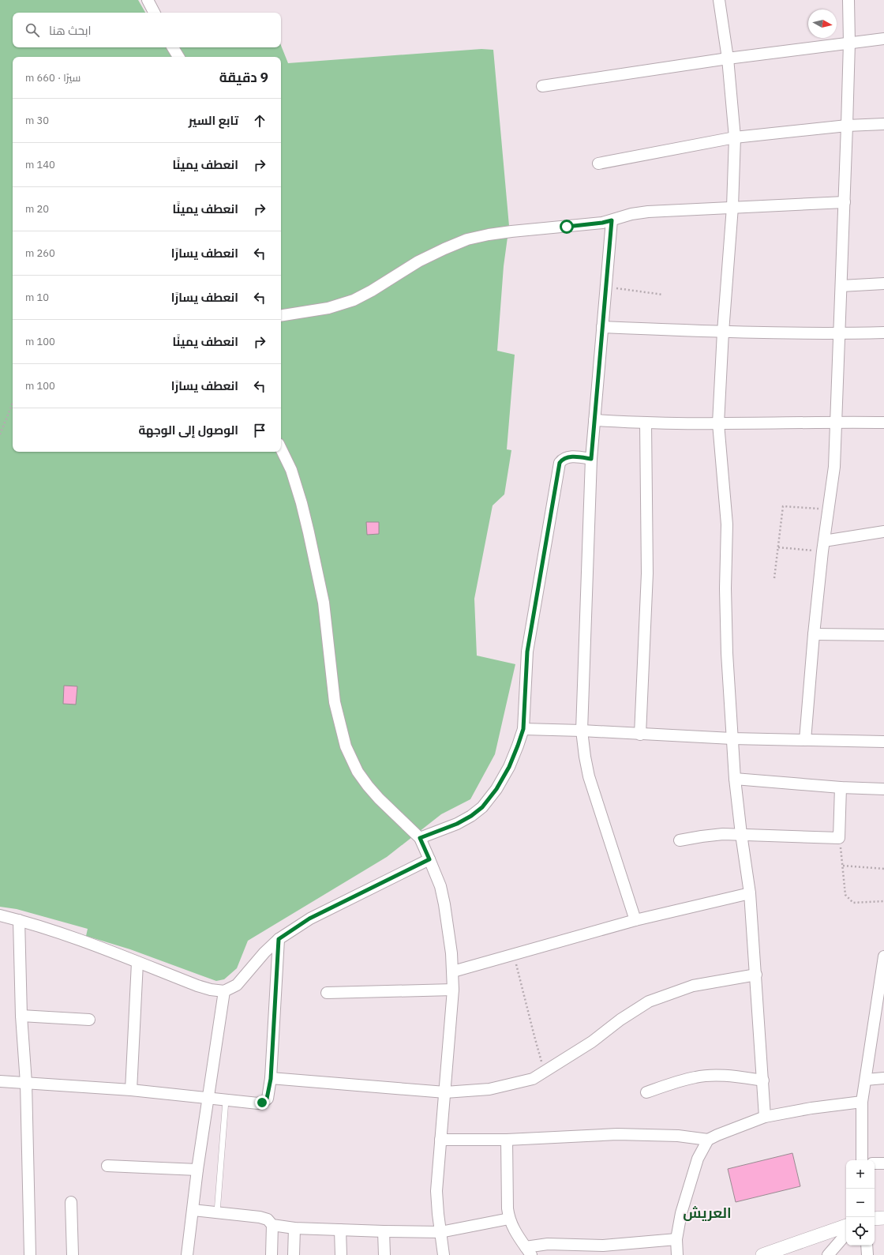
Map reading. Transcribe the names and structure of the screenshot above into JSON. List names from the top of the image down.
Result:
{
  "districts": ["العريش"],
  "north": "right",
  "page": {
    "search": "ابحث هنا",
    "heading": ["9 دقيقة", "سيرًا · 660 m"],
    "list": [
      ["تابع السير", "30 m"],
      ["انعطف يمينًا", "140 m"],
      ["انعطف يمينًا", "20 m"],
      ["انعطف يسارًا", "260 m"],
      ["انعطف يسارًا", "10 m"],
      ["انعطف يمينًا", "100 m"],
      ["انعطف يسارًا", "100 m"],
      "الوصول إلى الوجهة"
    ],
    "map_buttons": ["+", "−"]
  }
}
